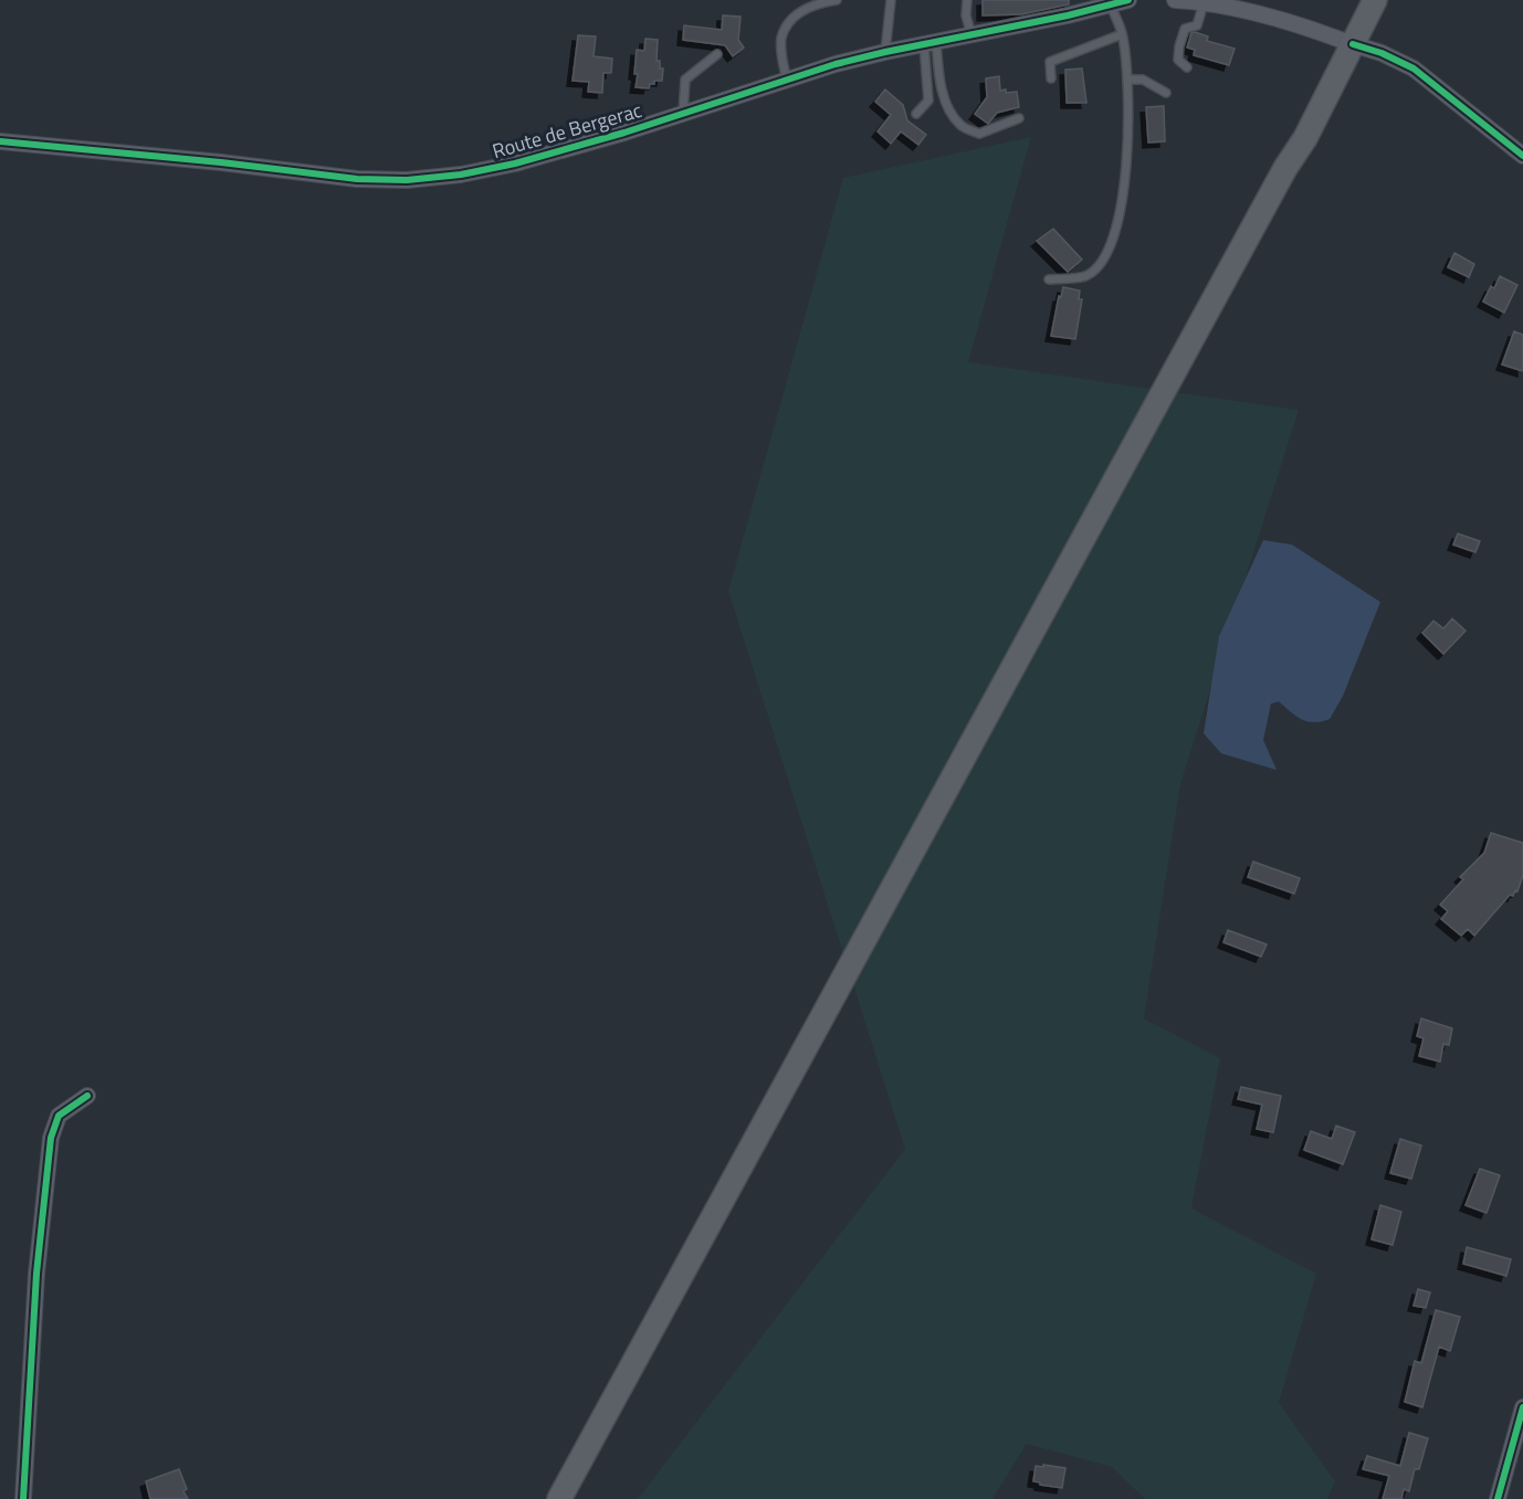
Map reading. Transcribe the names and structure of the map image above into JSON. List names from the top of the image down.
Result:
{
  "streets": {
    "street": ["Route de Bergerac"]
  }
}
